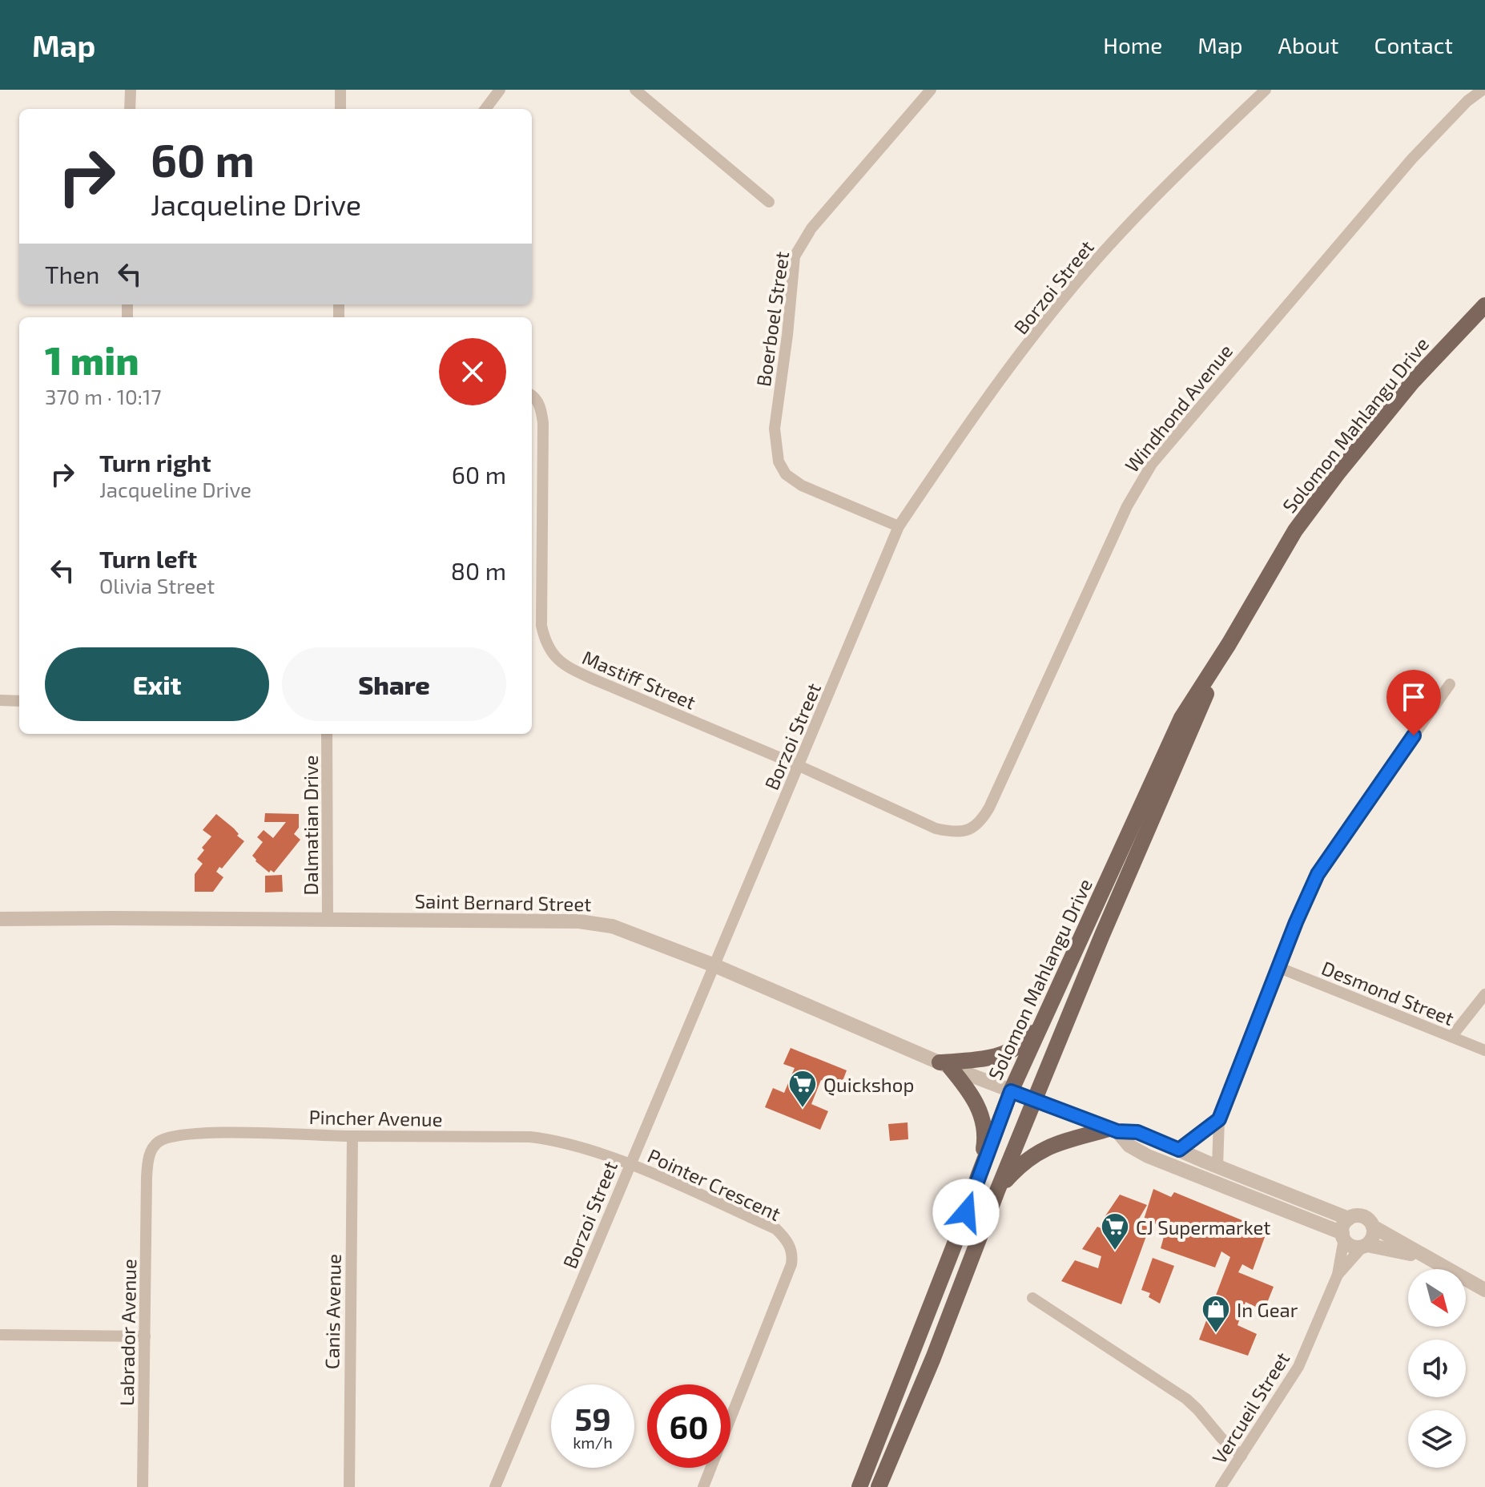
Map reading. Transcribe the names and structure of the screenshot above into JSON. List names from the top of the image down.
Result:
{
  "streets": {
    "main road": ["Solomon Mahlangu Drive"],
    "street": [
      "Borzoi Street",
      "Boerboel Street",
      "Windhond Avenue",
      "Mastiff Street",
      "Dalmatian Drive",
      "Saint Bernard Street",
      "Desmond Street",
      "Pincher Avenue",
      "Pointer Crescent",
      "Canis Avenue",
      "Labrador Avenue",
      "Vercueil Street"
    ]
  },
  "crossings": [
    ["Borzoi Street", "Boerboel Street"],
    ["Borzoi Street", "Mastiff Street"],
    ["Borzoi Street", "Saint Bernard Street"],
    ["Borzoi Street", "Pincher Avenue"],
    ["Borzoi Street", "Pointer Crescent"],
    ["Windhond Avenue", "Mastiff Street"],
    ["Solomon Mahlangu Drive", "Saint Bernard Street"],
    ["Dalmatian Drive", "Saint Bernard Street"],
    ["Pincher Avenue", "Pointer Crescent"],
    ["Pincher Avenue", "Canis Avenue"],
    ["Pincher Avenue", "Labrador Avenue"]
  ],
  "places": {
    "supermarket": ["Quickshop", "CJ Supermarket"],
    "shop": ["In Gear"]
  },
  "north": "bottom right",
  "page": {
    "header": "Map",
    "nav": [
      "Home",
      "Map",
      "About",
      "Contact"
    ],
    "turn": ["60 m", "Jacqueline Drive"],
    "then": "Then",
    "heading": ["1 min", "370 m · 10:17"],
    "list": [
      {
        "name": "Turn right",
        "note": "Jacqueline Drive",
        "value": "60 m"
      },
      {
        "name": "Turn left",
        "note": "Olivia Street",
        "value": "80 m"
      }
    ],
    "buttons": ["Exit", "Share"],
    "speed": "59 km/h",
    "limit": "60"
  }
}
